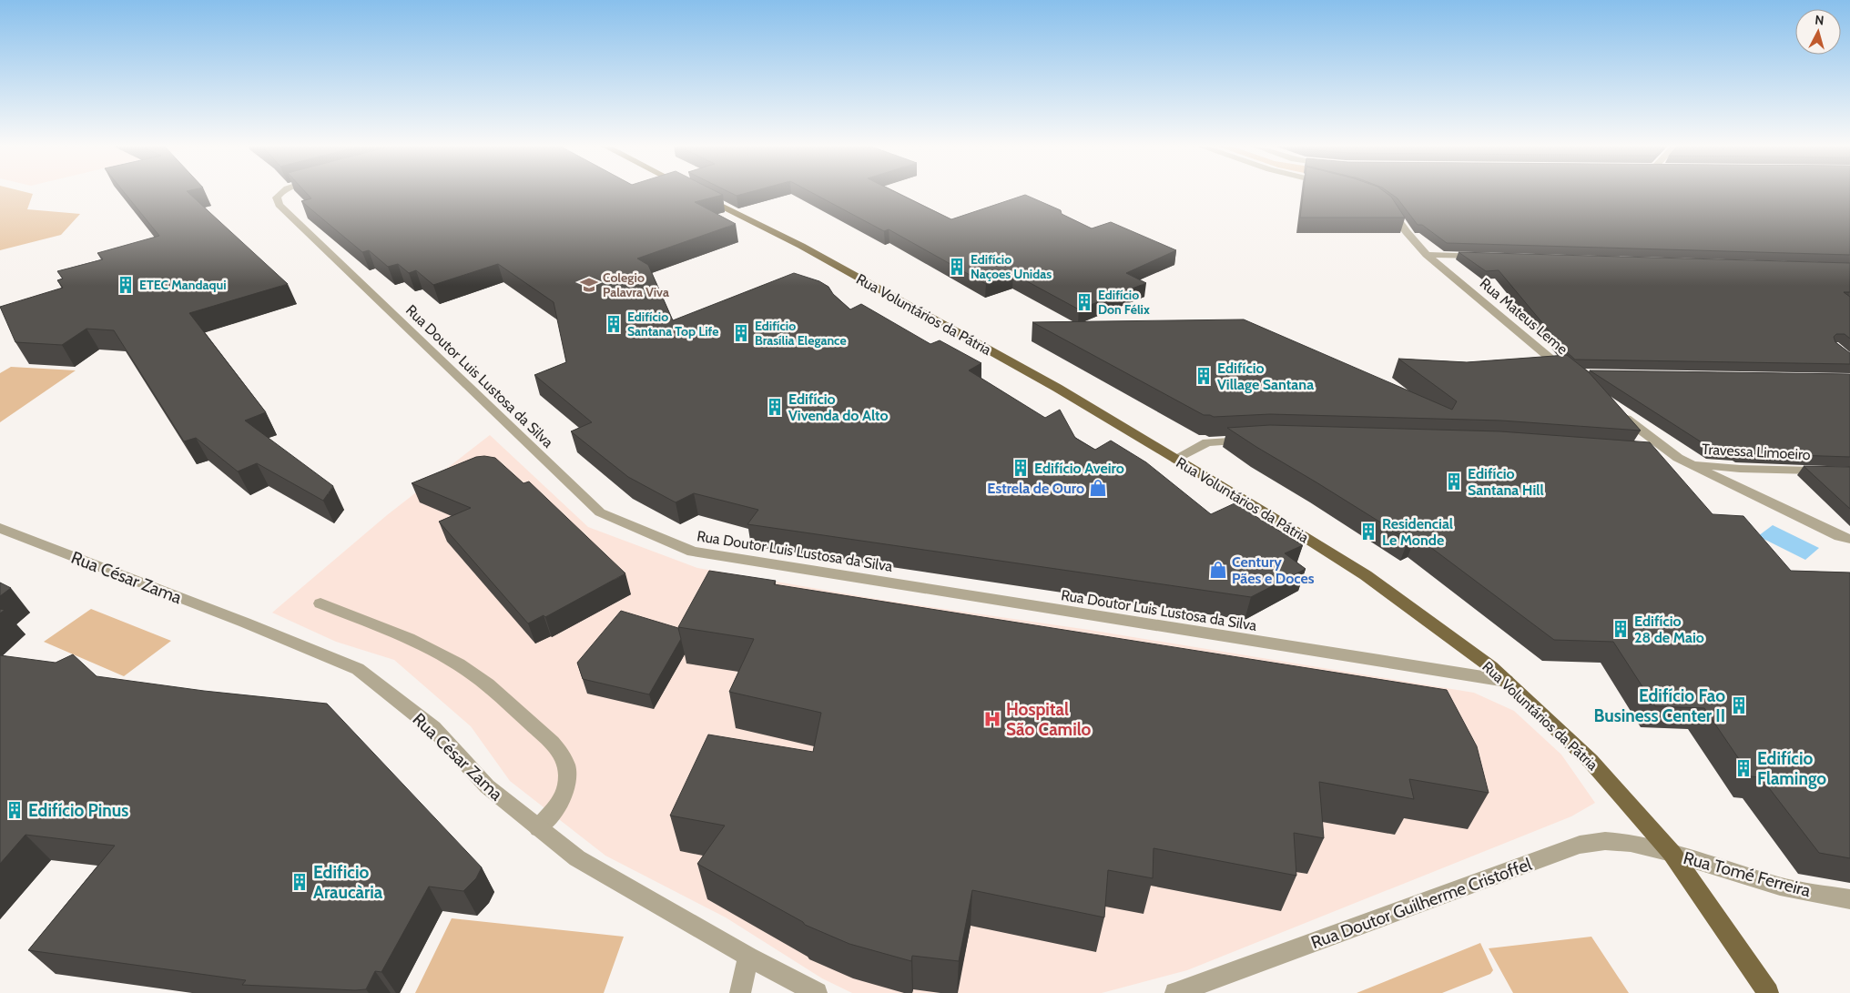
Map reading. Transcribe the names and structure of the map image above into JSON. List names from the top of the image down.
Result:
{
  "streets": {
    "main road": ["Rua Voluntários da Pátria"],
    "street": [
      "Rua Mateus Leme",
      "Rua Doutor Luis Lustosa da Silva",
      "Travessa Limoeiro",
      "Rua César Zama",
      "Rua Tomé Ferreira",
      "Rua Doutor Guilherme Cristoffel"
    ]
  },
  "crossings": [
    ["Rua Voluntários da Pátria", "Rua Doutor Luis Lustosa da Silva"],
    ["Rua Voluntários da Pátria", "Rua Tomé Ferreira"],
    ["Rua Voluntários da Pátria", "Rua Doutor Guilherme Cristoffel"],
    ["Rua Tomé Ferreira", "Rua Doutor Guilherme Cristoffel"]
  ],
  "places": {
    "building": [
      "Edifício Naçoes Unidas",
      "ETEC Mandaqui",
      "Edifício Don Félix",
      "Edifício Santana Top Life",
      "Edifício Brasília Elegance",
      "Edifício Village Santana",
      "Edifício Vivenda do Alto",
      "Edifício Aveiro",
      "Edifício Santana Hill",
      "Residencial Le Monde",
      "Edifício 28 de Maio",
      "Edifício Fao Business Center II",
      "Edifício Flamingo",
      "Edifício Pinus",
      "Edificio Araucària"
    ],
    "school or university": ["Colegio Palavra Viva"],
    "shop": ["Estrela de Ouro", "Century Pães e Doces"],
    "hospital": ["Hospital São Camilo"]
  },
  "north": "top"
}
